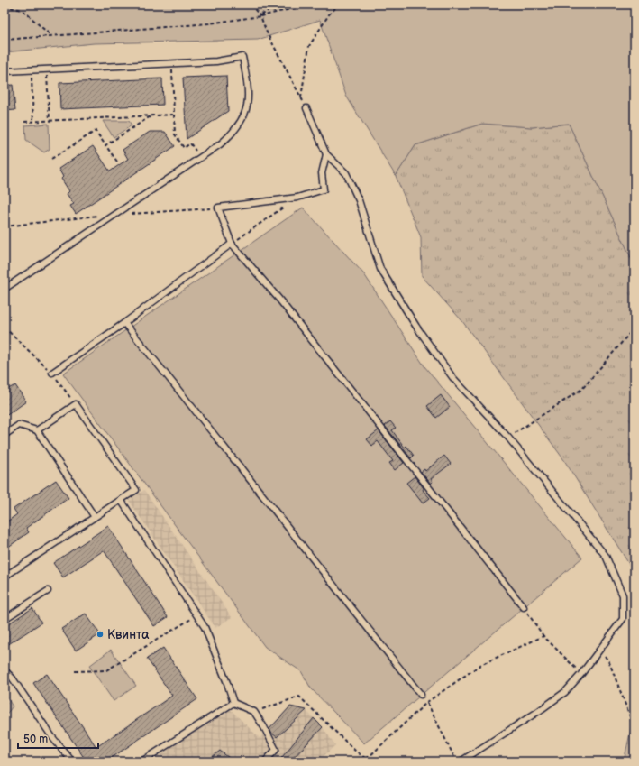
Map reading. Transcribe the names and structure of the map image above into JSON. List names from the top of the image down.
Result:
{
  "places": ["Квинта"],
  "scale_bar": "50 m"
}
